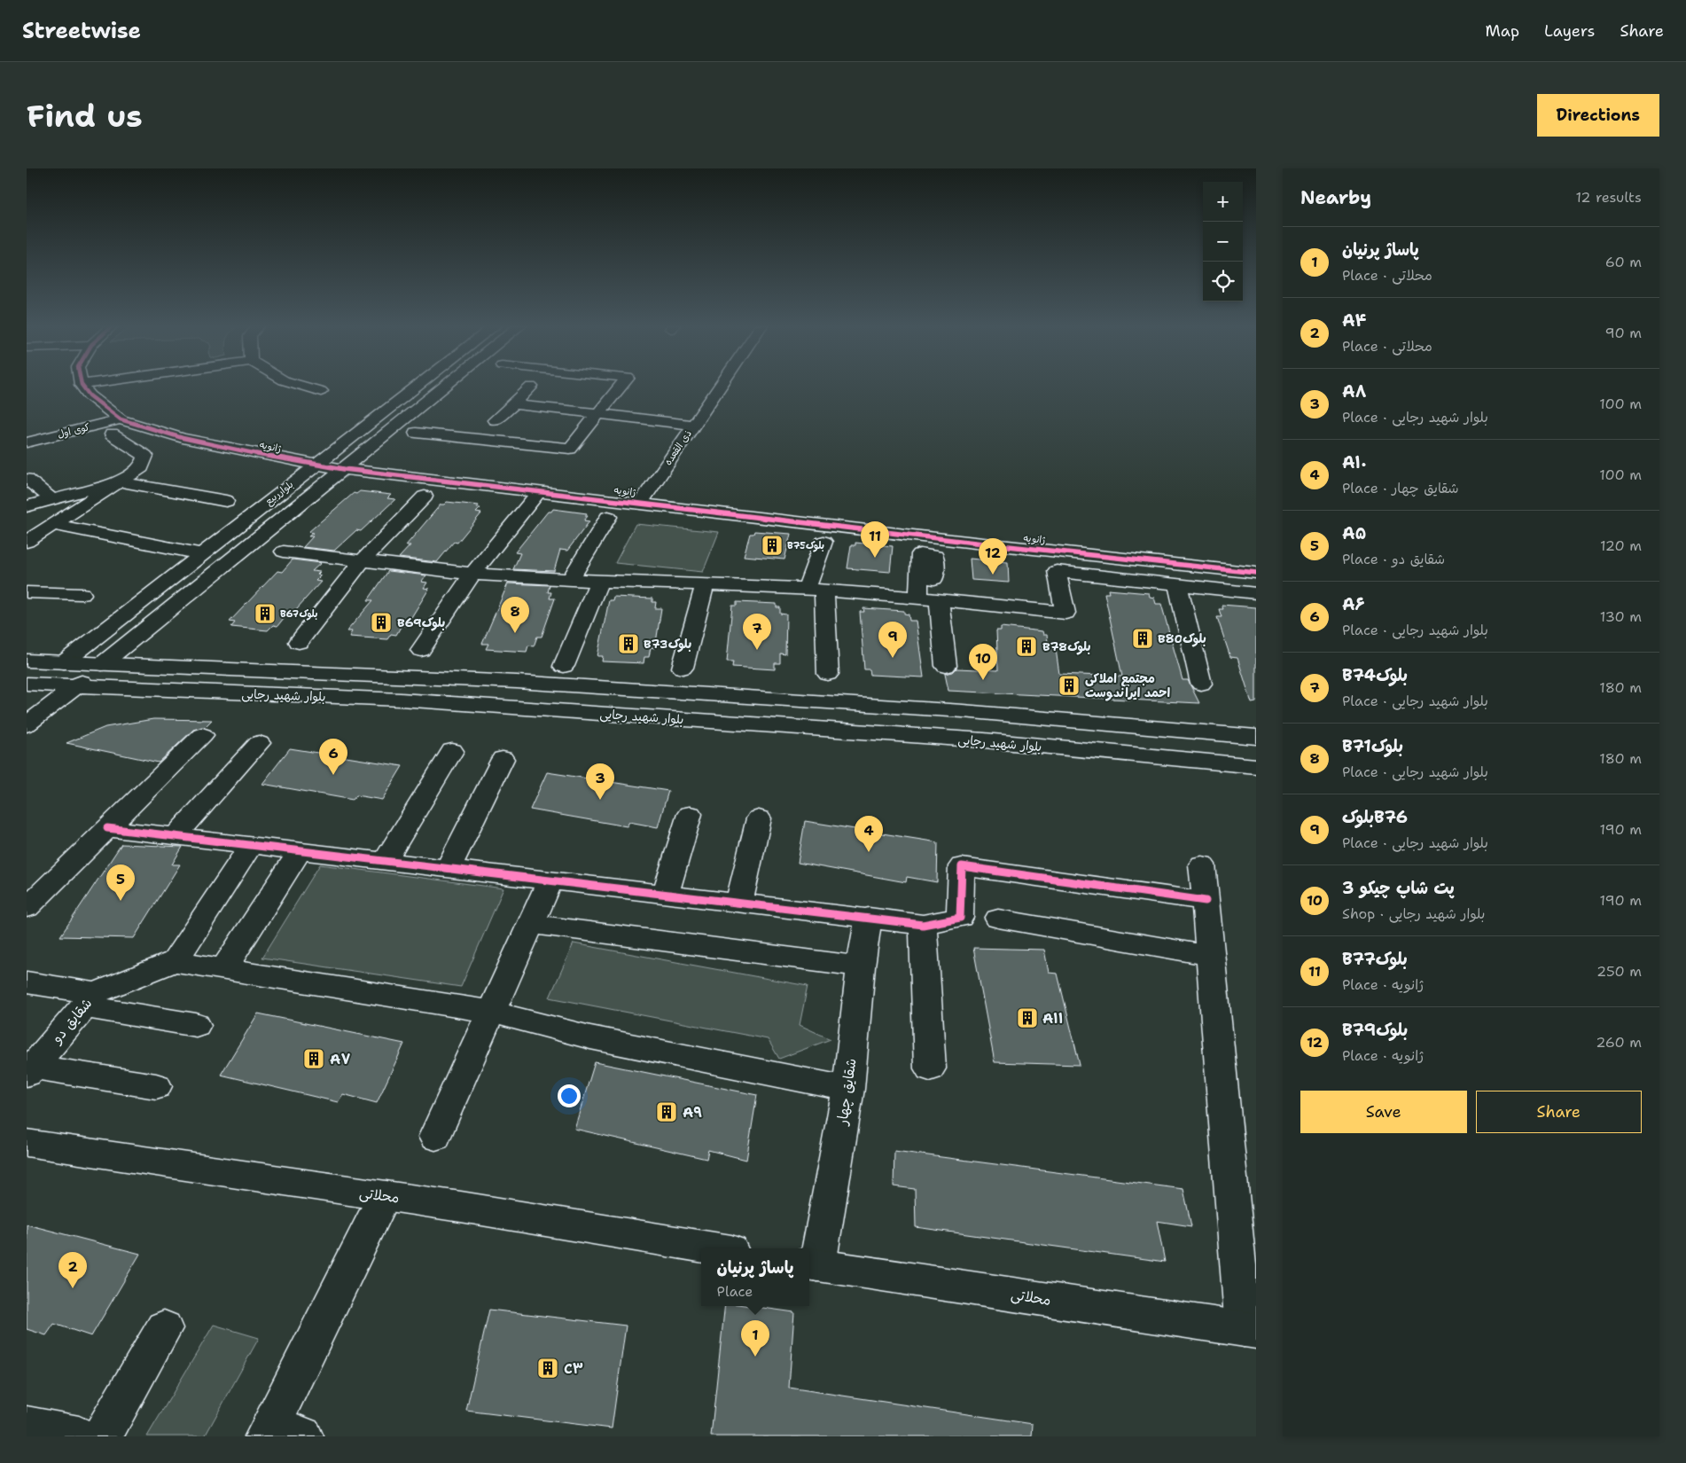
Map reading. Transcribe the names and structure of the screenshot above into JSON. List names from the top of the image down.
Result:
{
  "streets": {
    "street": [
      "کوی اول",
      "ژانویه",
      "ذی القعده",
      "بلوارربیع",
      "بلوار شهید رجایی",
      "شقایق دو",
      "شقایق چهار",
      "محلاتی"
    ]
  },
  "crossings": [
    ["کوی اول", "ژانویه"],
    ["ژانویه", "ذی القعده"],
    ["ژانویه", "بلوارربیع"],
    ["بلوارربیع", "بلوار شهید رجایی"],
    ["شقایق چهار", "محلاتی"]
  ],
  "places": {
    "building": [
      "B75بلوک",
      "B67بلوک",
      "B69بلوک",
      "B80بلوک",
      "B73بلوک",
      "B78بلوک",
      "مجتمع املاکی احمد ایراندوست",
      "A۱۱",
      "A۷",
      "A۹",
      "C۳"
    ]
  },
  "page": {
    "header": "Streetwise",
    "nav": ["Map", "Layers", "Share"],
    "buttons": [
      "Directions",
      ["Save", "Share"]
    ],
    "title": "Find us",
    "heading": ["Nearby", "12 results"],
    "map_buttons": ["+", "−"],
    "list": [
      {
        "mark": "1",
        "name": "پاساژ پرنیان",
        "note": "Place · محلاتی",
        "value": "60 m"
      },
      {
        "mark": "2",
        "name": "A۴",
        "note": "Place · محلاتی",
        "value": "90 m"
      },
      {
        "mark": "3",
        "name": "A۸",
        "note": "Place · بلوار شهید رجایی",
        "value": "100 m"
      },
      {
        "mark": "4",
        "name": "A۱۰",
        "note": "Place · شقایق چهار",
        "value": "100 m"
      },
      {
        "mark": "5",
        "name": "A۵",
        "note": "Place · شقایق دو",
        "value": "120 m"
      },
      {
        "mark": "6",
        "name": "A۶",
        "note": "Place · بلوار شهید رجایی",
        "value": "130 m"
      },
      {
        "mark": "7",
        "name": "B74بلوک",
        "note": "Place · بلوار شهید رجایی",
        "value": "180 m"
      },
      {
        "mark": "8",
        "name": "B71بلوک",
        "note": "Place · بلوار شهید رجایی",
        "value": "180 m"
      },
      {
        "mark": "9",
        "name": "بلوکB76",
        "note": "Place · بلوار شهید رجایی",
        "value": "190 m"
      },
      {
        "mark": "10",
        "name": "پت شاپ چیکو 3",
        "note": "Shop · بلوار شهید رجایی",
        "value": "190 m"
      },
      {
        "mark": "11",
        "name": "B77بلوک",
        "note": "Place · ژانویه",
        "value": "250 m"
      },
      {
        "mark": "12",
        "name": "B79بلوک",
        "note": "Place · ژانویه",
        "value": "260 m"
      }
    ],
    "pins": [
      "11",
      "12",
      "8",
      "7",
      "9",
      "10",
      "6",
      "3",
      "4",
      "5",
      "2",
      "1"
    ],
    "popup": ["پاساژ پرنیان", "Place"]
  }
}
